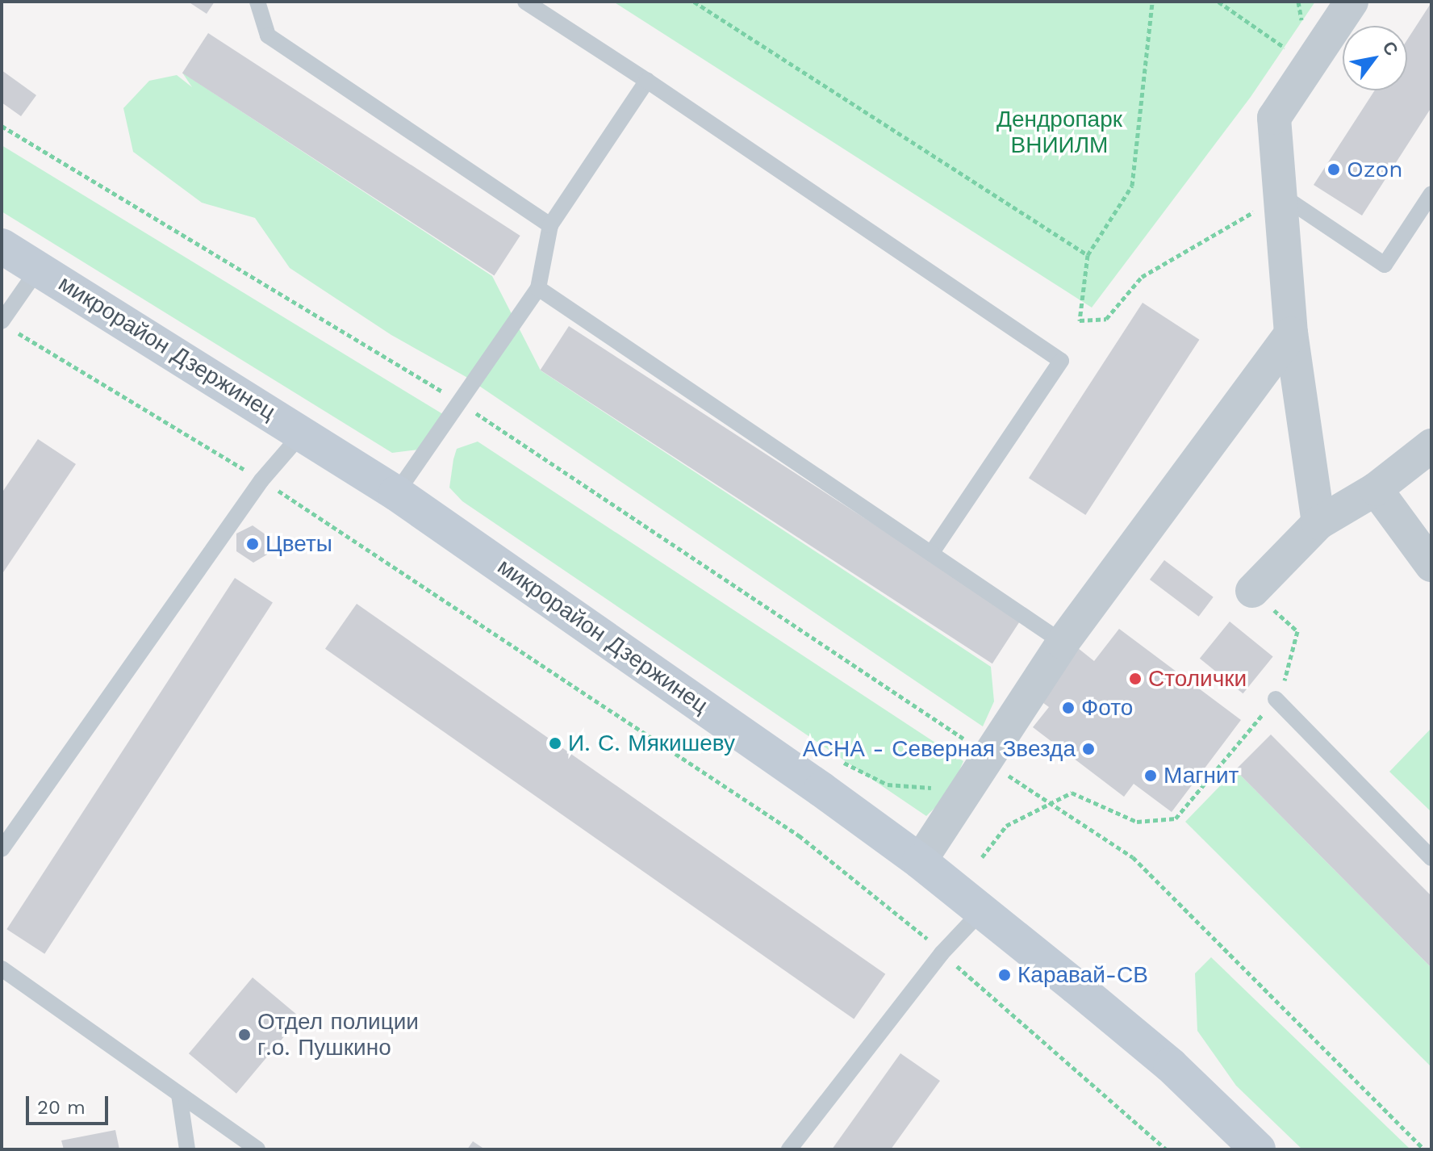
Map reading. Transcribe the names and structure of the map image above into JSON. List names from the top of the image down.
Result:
{
  "streets": {
    "main road": ["микрорайон Дзержинец"]
  },
  "parks": ["Дендропарк ВНИИЛМ"],
  "places": [
    "Ozon",
    "Цветы",
    "Столички",
    "Фото",
    "И. С. Мякишеву",
    "АСНА - Северная Звезда",
    "Магнит",
    "Каравай-СВ",
    "Отдел полиции г.о. Пушкино"
  ],
  "scale_bar": "20 m",
  "north": "top right"
}
